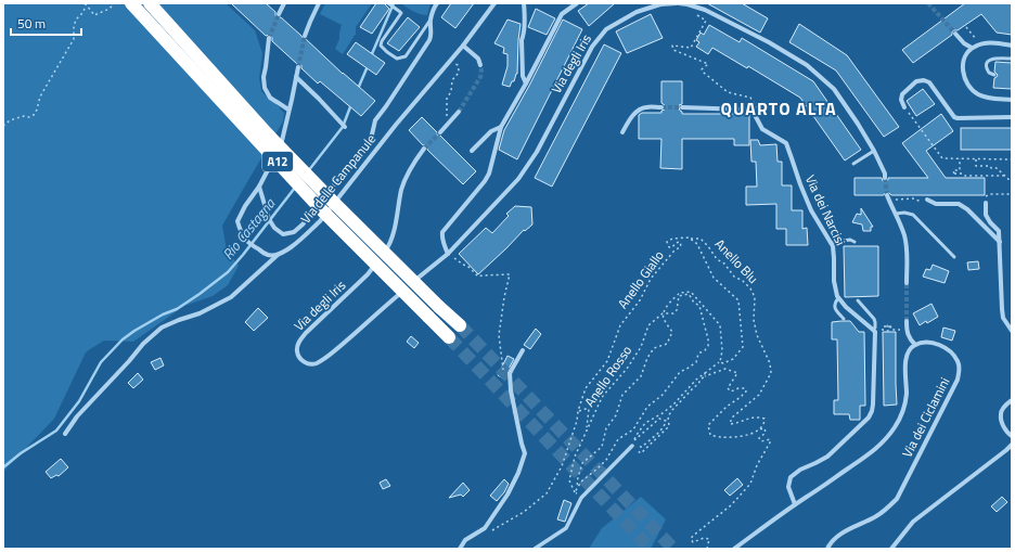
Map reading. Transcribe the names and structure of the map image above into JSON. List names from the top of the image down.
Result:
{
  "streets": {
    "highway": ["A12"],
    "street": [
      "Via degli Iris",
      "Via delle Campanule",
      "Via dei Narcisi",
      "Via dei Ciclamini"
    ],
    "path": ["Anello Blu", "Anello Giallo", "Anello Rosso"]
  },
  "crossings": [
    ["Anello Blu", "Anello Giallo"]
  ],
  "districts": ["QUARTO ALTA"],
  "water": ["Rio Castagna"],
  "scale_bar": "50 m"
}
